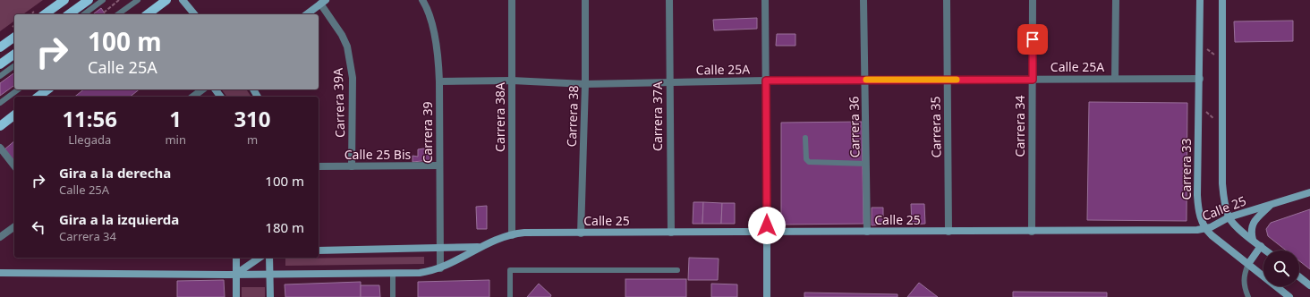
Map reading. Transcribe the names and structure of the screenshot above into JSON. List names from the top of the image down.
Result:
{
  "streets": {
    "street": [
      "Calle 25A",
      "Carrera 39A",
      "Carrera 38",
      "Carrera 37A",
      "Carrera 38A",
      "Carrera 34",
      "Carrera 36",
      "Carrera 35",
      "Carrera 39",
      "Calle 25 Bis",
      "Carrera 33",
      "Calle 25"
    ]
  },
  "crossings": [
    ["Calle 25A", "Carrera 38"],
    ["Calle 25A", "Carrera 37A"],
    ["Calle 25A", "Carrera 38A"],
    ["Calle 25A", "Carrera 34"],
    ["Calle 25A", "Carrera 36"],
    ["Calle 25A", "Carrera 35"],
    ["Calle 25A", "Carrera 39"],
    ["Calle 25A", "Carrera 33"],
    ["Carrera 39A", "Calle 25 Bis"],
    ["Carrera 38", "Calle 25"],
    ["Carrera 37A", "Calle 25"],
    ["Carrera 38A", "Calle 25"],
    ["Carrera 34", "Calle 25"],
    ["Carrera 36", "Calle 25"],
    ["Carrera 35", "Calle 25"],
    ["Carrera 39", "Calle 25 Bis"],
    ["Carrera 39", "Calle 25"],
    ["Carrera 33", "Calle 25"]
  ],
  "page": {
    "turn": ["100 m", "Calle 25A"],
    "eta": [
      "11:56",
      "Llegada",
      "1",
      "min",
      "310",
      "m"
    ],
    "list": [
      {
        "name": "Gira a la derecha",
        "note": "Calle 25A",
        "value": "100 m"
      },
      {
        "name": "Gira a la izquierda",
        "note": "Carrera 34",
        "value": "180 m"
      }
    ]
  }
}
